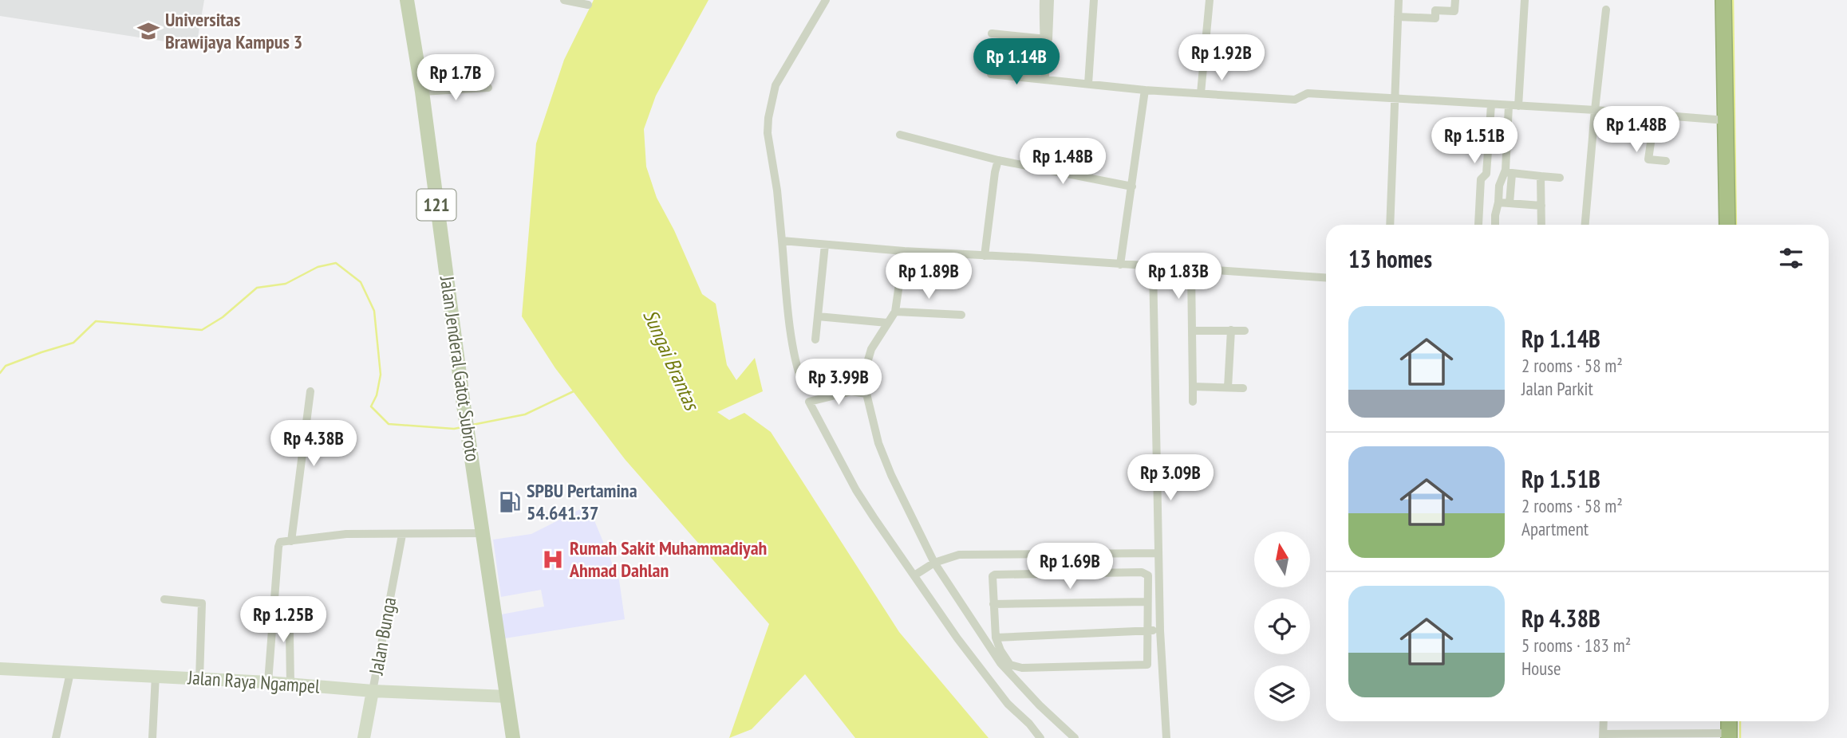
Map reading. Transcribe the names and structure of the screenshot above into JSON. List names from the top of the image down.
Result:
{
  "streets": {
    "main road": ["121", "Jalan Jenderal Gatot Subroto"],
    "street": ["Jalan Bunga", "Jalan Raya Ngampel"]
  },
  "crossings": [
    ["Jalan Jenderal Gatot Subroto", "Jalan Raya Ngampel"],
    ["Jalan Bunga", "Jalan Raya Ngampel"]
  ],
  "water": ["Sungai Brantas"],
  "places": {
    "school or university": ["Universitas Brawijaya Kampus 3"],
    "fuel station": ["SPBU Pertamina 54.641.37"],
    "hospital": ["Rumah Sakit Muhammadiyah Ahmad Dahlan"]
  },
  "north": "top",
  "page": {
    "price": [
      "Rp 1.92B",
      "Rp 1.14B",
      "Rp 1.7B",
      "Rp 1.48B",
      "Rp 1.51B",
      "Rp 1.48B",
      "Rp 1.89B",
      "Rp 1.83B",
      "Rp 3.99B",
      "Rp 4.38B",
      "Rp 3.09B",
      "Rp 1.69B",
      "Rp 1.25B"
    ],
    "heading": "13 homes",
    "list": [
      {
        "name": "Rp 1.14B",
        "note": "2 rooms · 58 m² · Jalan Parkit"
      },
      {
        "name": "Rp 1.51B",
        "note": "2 rooms · 58 m² · Apartment"
      },
      {
        "name": "Rp 4.38B",
        "note": "5 rooms · 183 m² · House"
      }
    ]
  }
}
